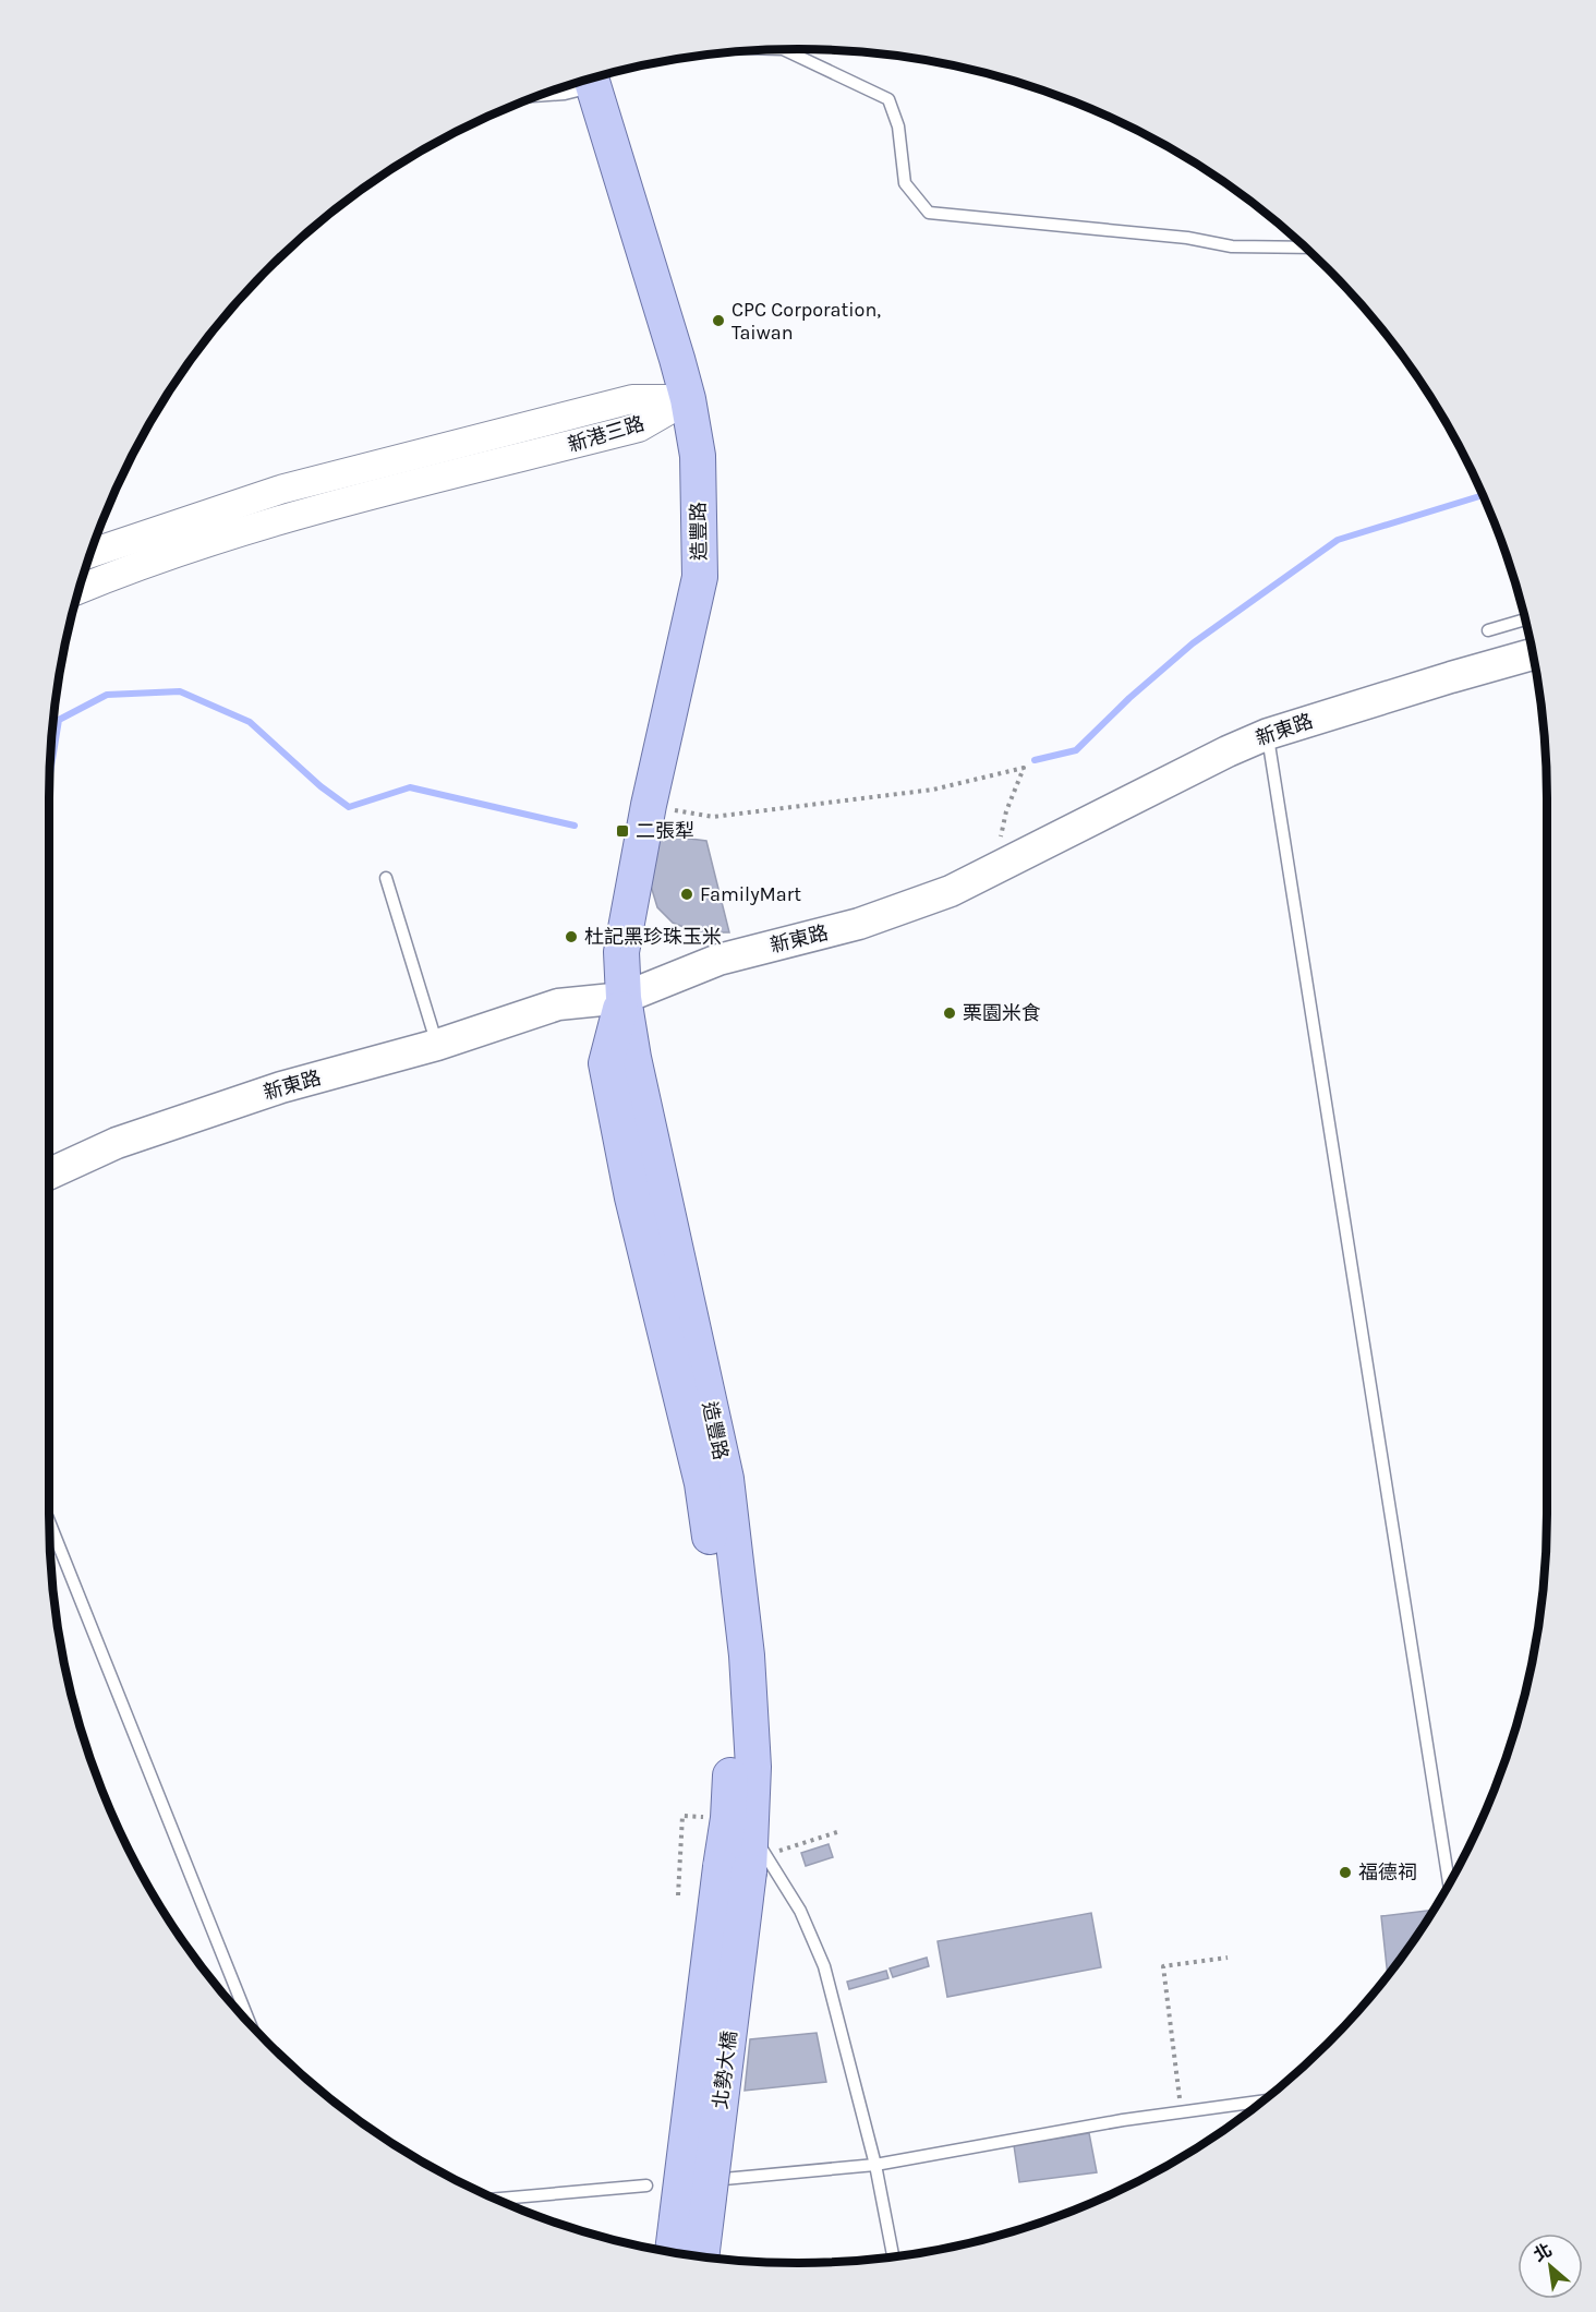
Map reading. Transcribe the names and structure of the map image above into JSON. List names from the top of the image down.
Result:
{
  "streets": {
    "main road": ["造豐路", "新東路", "北勢大橋"],
    "street": ["新港三路"]
  },
  "crossings": [
    ["新港三路", "造豐路"],
    ["造豐路", "新東路"],
    ["造豐路", "北勢大橋"]
  ],
  "places": {
    "other": [
      "CPC Corporation, Taiwan",
      "FamilyMart",
      "杜記黑珍珠玉米",
      "栗園米食",
      "福德祠"
    ],
    "transit": ["二張犁"]
  },
  "north": "top left"
}
